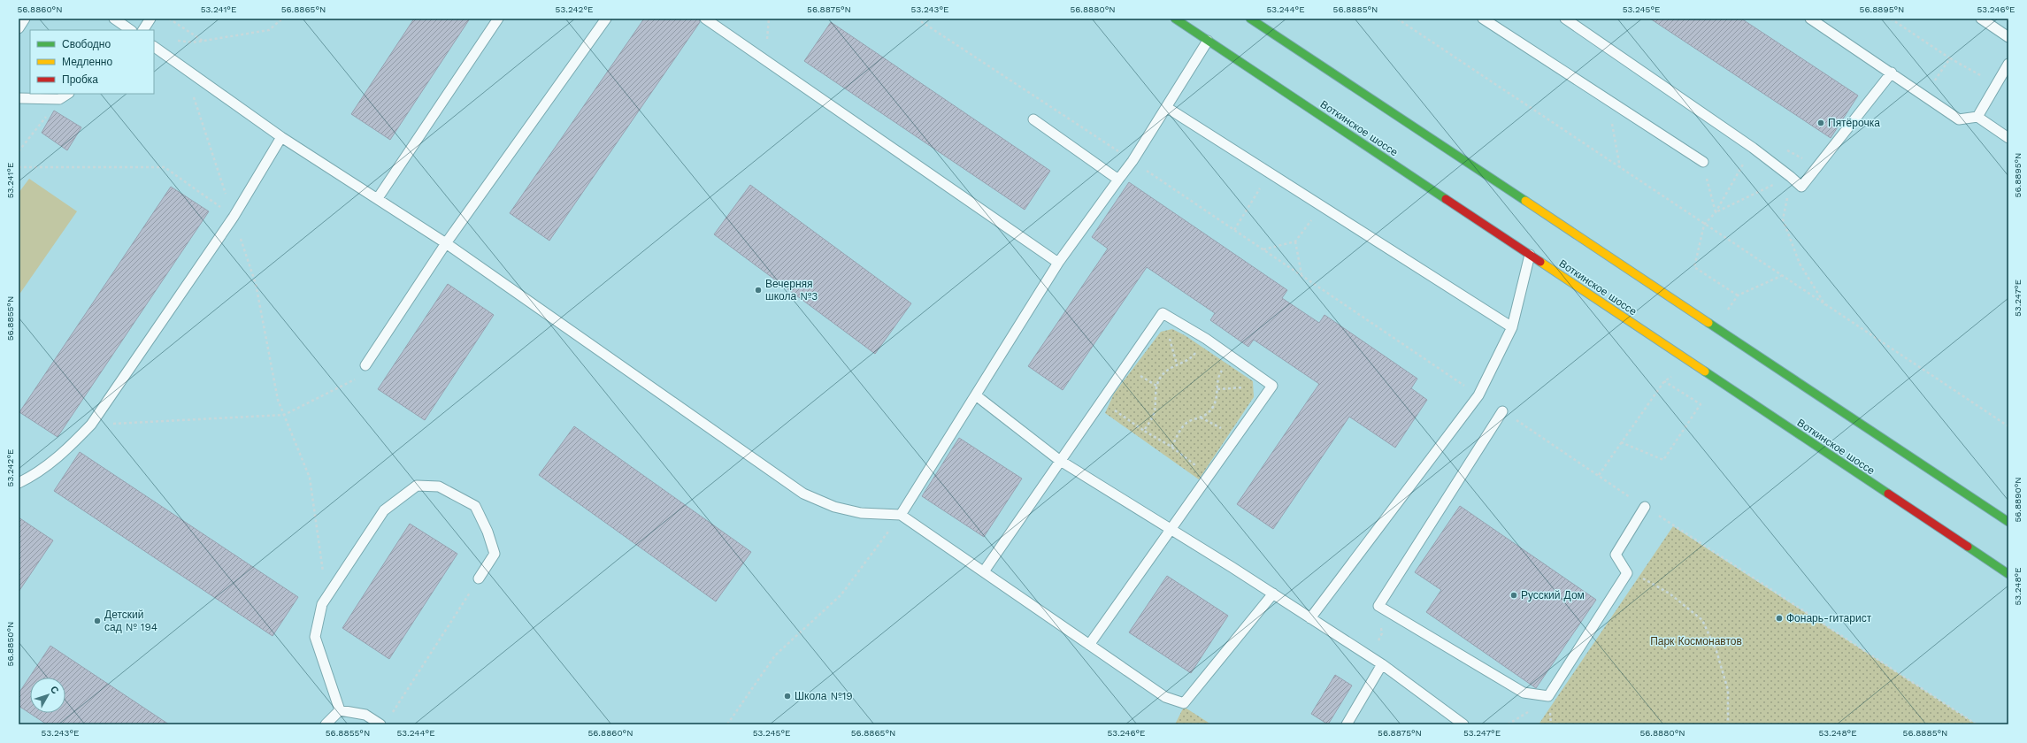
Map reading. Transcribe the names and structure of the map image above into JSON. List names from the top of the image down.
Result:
{
  "streets": {
    "main road": ["Воткинское шоссе"]
  },
  "parks": ["Парк Космонавтов"],
  "places": [
    "Пятёрочка",
    "Вечерняя школа №3",
    "Русский Дом",
    "Фонарь-гитарист",
    "Детский сад № 194",
    "Школа №19"
  ],
  "legend": ["Свободно", "Медленно", "Пробка"],
  "north": "top right",
  "coordinates": [
    "56.8860°N",
    "53.241°E",
    "56.8865°N",
    "53.242°E",
    "56.8875°N",
    "53.243°E",
    "56.8880°N",
    "53.244°E",
    "56.8885°N",
    "53.245°E",
    "56.8895°N",
    "53.246°E",
    "53.247°E",
    "56.8855°N",
    "56.8890°N",
    "53.248°E",
    "56.8850°N"
  ]
}
